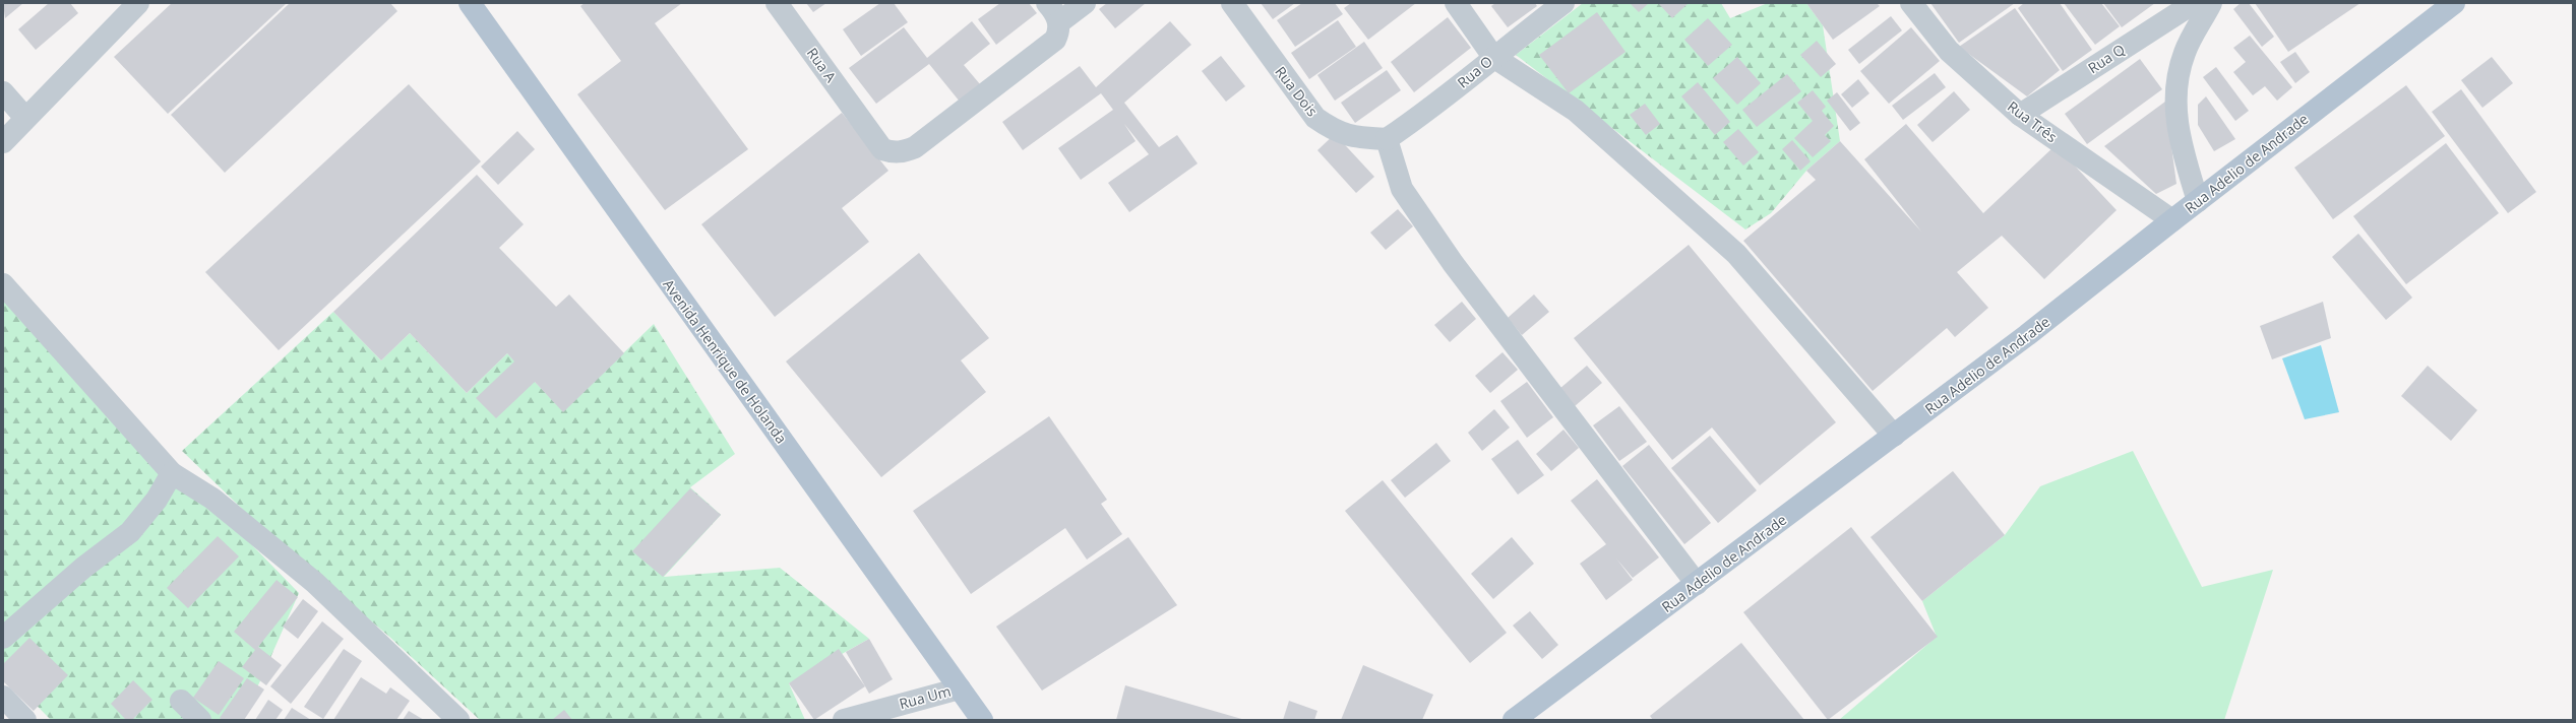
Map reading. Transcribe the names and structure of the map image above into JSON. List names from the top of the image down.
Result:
{
  "streets": {
    "main road": ["Rua Adelio de Andrade", "Avenida Henrique de Holanda"],
    "street": [
      "Rua Q",
      "Rua A",
      "Rua O",
      "Rua Dois",
      "Rua Três",
      "Rua Um"
    ]
  },
  "crossings": [
    ["Rua Q", "Rua Três"],
    ["Rua O", "Rua Dois"],
    ["Rua Três", "Rua Adelio de Andrade"],
    ["Avenida Henrique de Holanda", "Rua Um"]
  ]
}
